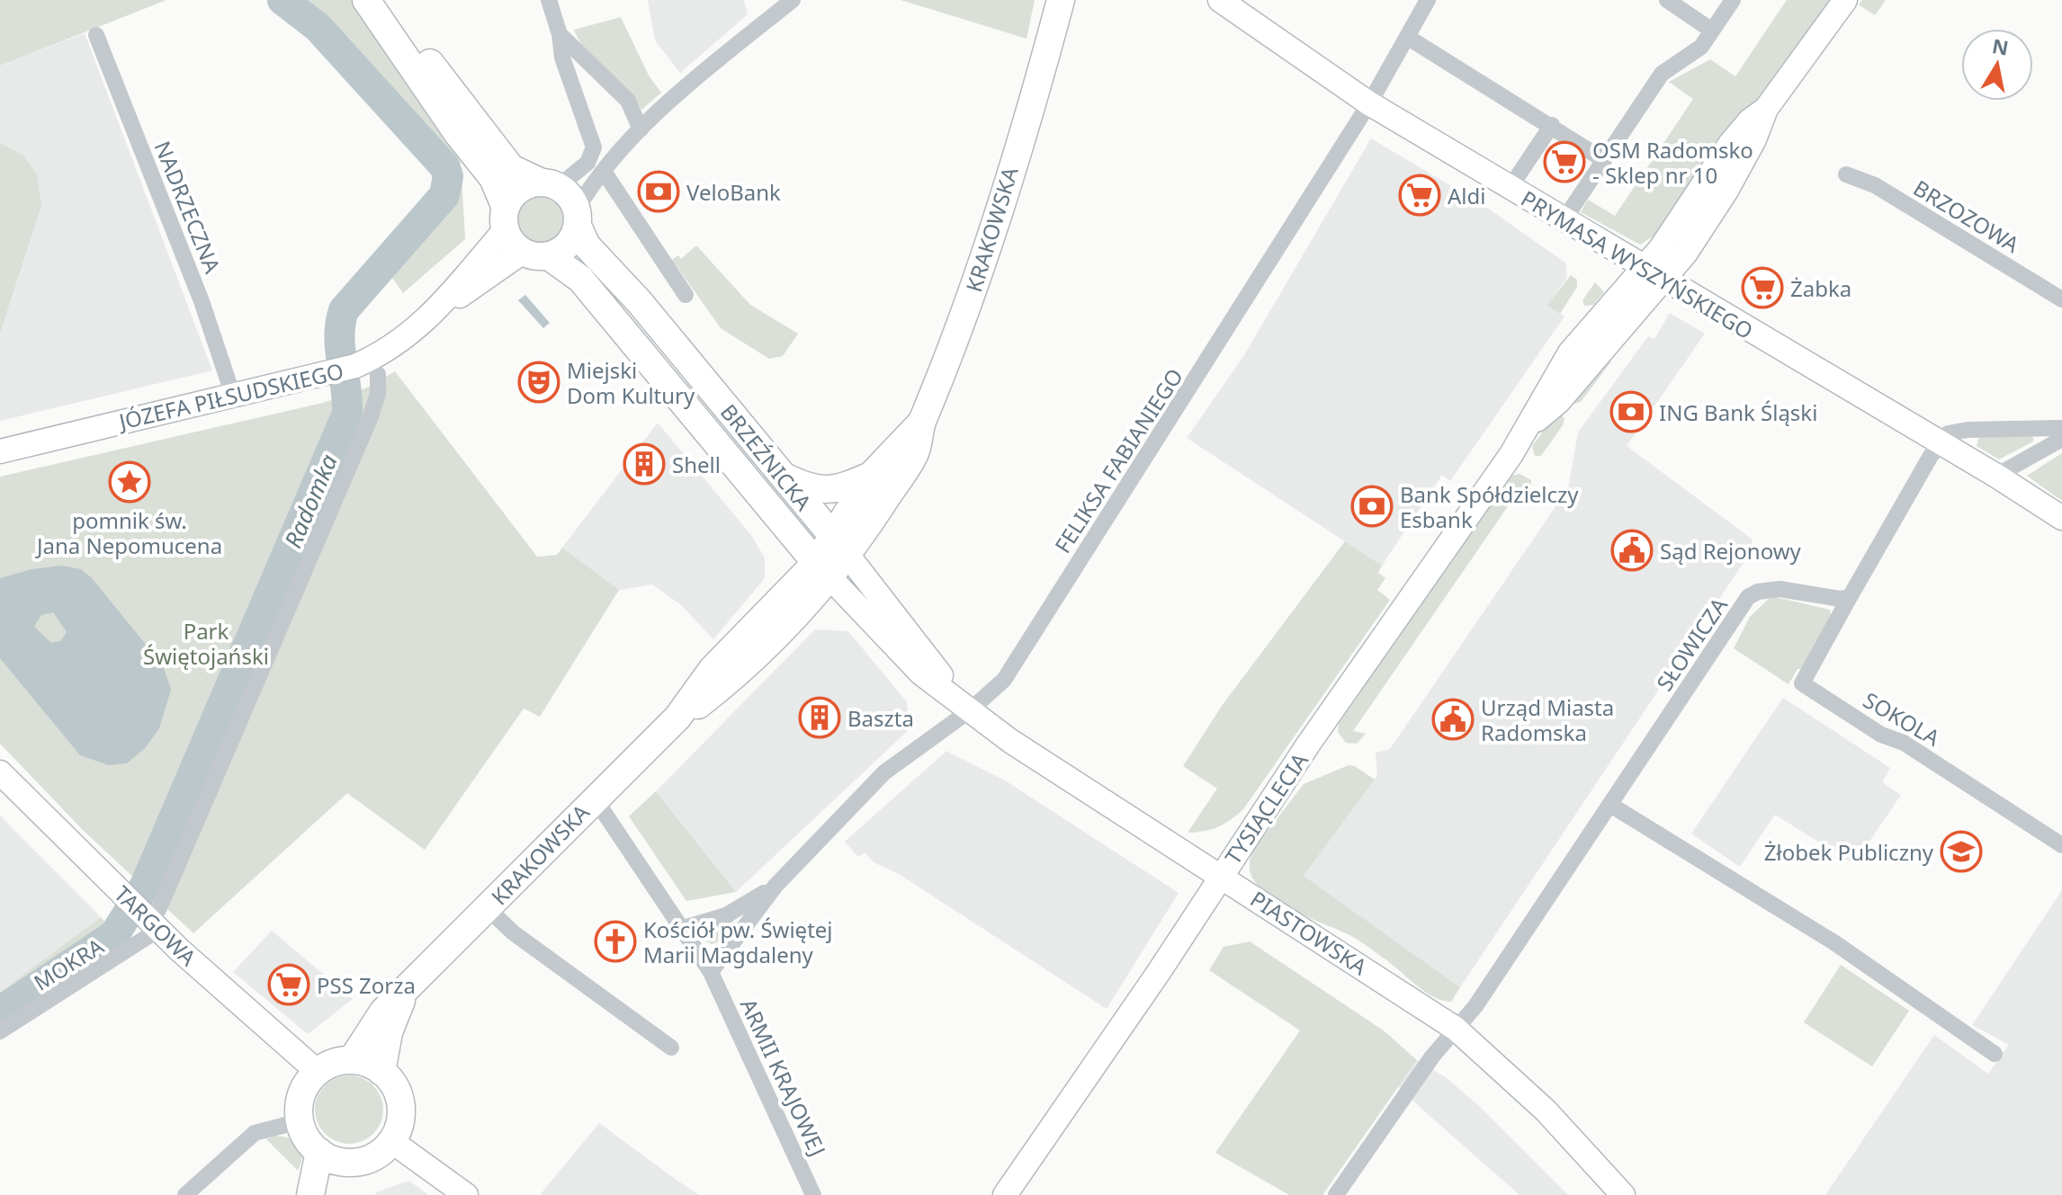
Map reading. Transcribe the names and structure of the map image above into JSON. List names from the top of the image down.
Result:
{
  "streets": {
    "main road": ["KRAKOWSKA", "BRZEŹNICKA"],
    "street": [
      "NADRZECZNA",
      "BRZOZOWA",
      "PRYMASA WYSZYŃSKIEGO",
      "JÓZEFA PIŁSUDSKIEGO",
      "FELIKSA FABIANIEGO",
      "SŁOWICZA",
      "SOKOLA",
      "TYSIĄCLECIA",
      "TARGOWA",
      "PIASTOWSKA",
      "MOKRA",
      "ARMII KRAJOWEJ"
    ]
  },
  "crossings": [
    ["NADRZECZNA", "JÓZEFA PIŁSUDSKIEGO"],
    ["KRAKOWSKA", "BRZEŹNICKA"],
    ["KRAKOWSKA", "TARGOWA"],
    ["KRAKOWSKA", "PIASTOWSKA"],
    ["KRAKOWSKA", "ARMII KRAJOWEJ"],
    ["PRYMASA WYSZYŃSKIEGO", "FELIKSA FABIANIEGO"],
    ["PRYMASA WYSZYŃSKIEGO", "TYSIĄCLECIA"],
    ["JÓZEFA PIŁSUDSKIEGO", "BRZEŹNICKA"],
    ["BRZEŹNICKA", "PIASTOWSKA"],
    ["FELIKSA FABIANIEGO", "PIASTOWSKA"],
    ["FELIKSA FABIANIEGO", "ARMII KRAJOWEJ"],
    ["SŁOWICZA", "SOKOLA"],
    ["SŁOWICZA", "PIASTOWSKA"],
    ["TYSIĄCLECIA", "PIASTOWSKA"],
    ["TARGOWA", "MOKRA"]
  ],
  "water": ["Radomka"],
  "parks": ["Park Świętojański"],
  "places": {
    "supermarket": [
      "OSM Radomsko - Sklep nr 10",
      "Aldi",
      "Żabka",
      "PSS Zorza"
    ],
    "bank": ["VeloBank", "ING Bank Śląski", "Bank Spółdzielczy Esbank"],
    "theatre": ["Miejski Dom Kultury"],
    "building": ["Shell", "Baszta"],
    "place": ["pomnik św. Jana Nepomucena"],
    "public building": ["Sąd Rejonowy", "Urząd Miasta Radomska"],
    "school or university": ["Żłobek Publiczny"],
    "church": ["Kościół pw. Świętej Marii Magdaleny"]
  },
  "north": "top"
}
